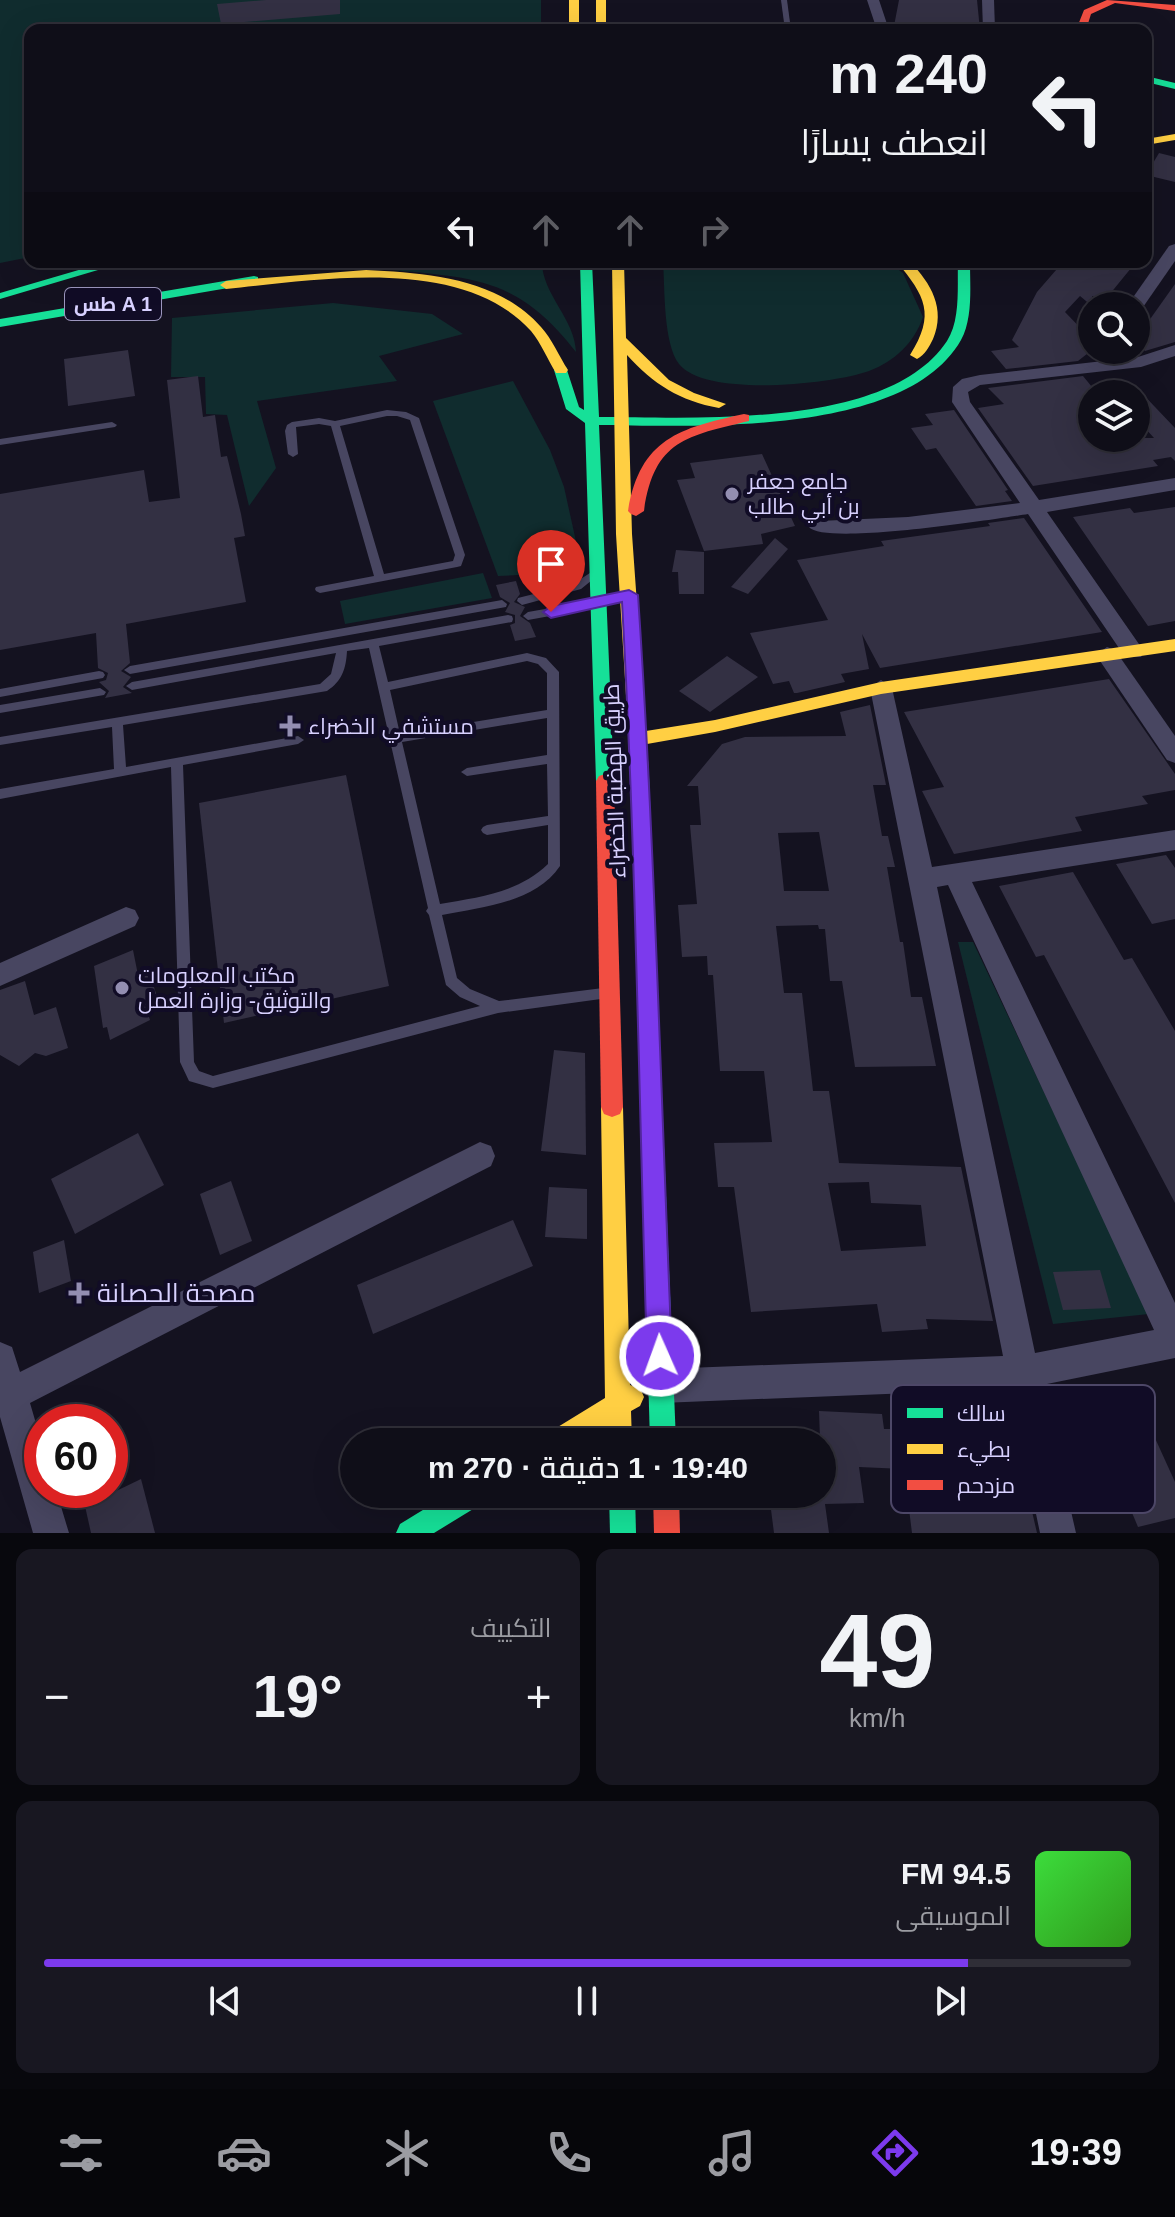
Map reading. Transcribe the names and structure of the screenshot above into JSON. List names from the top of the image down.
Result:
{
  "streets": {
    "main road": ["طس A 1", "طريق الهضبة الخضراء"]
  },
  "places": {
    "other": ["جامع جعفر بن أبي طالب", "مكتب المعلومات والتوثيق- وزارة العمل"],
    "health": ["مستشفي الخضراء", "مصحة الحصانة"]
  },
  "legend": ["سالك", "بطيء", "مزدحم"],
  "page": {
    "turn": ["240 m", "انعطف يسارًا"],
    "limit": "60",
    "trip": "19:40 · 1 دقيقة · 270 m",
    "tile": [
      ["49", "km/h"],
      "التكييف"
    ],
    "heat": ["−", "19°", "+"],
    "song": ["94.5 FM", "الموسيقى"],
    "tabs": "19:39"
  }
}
